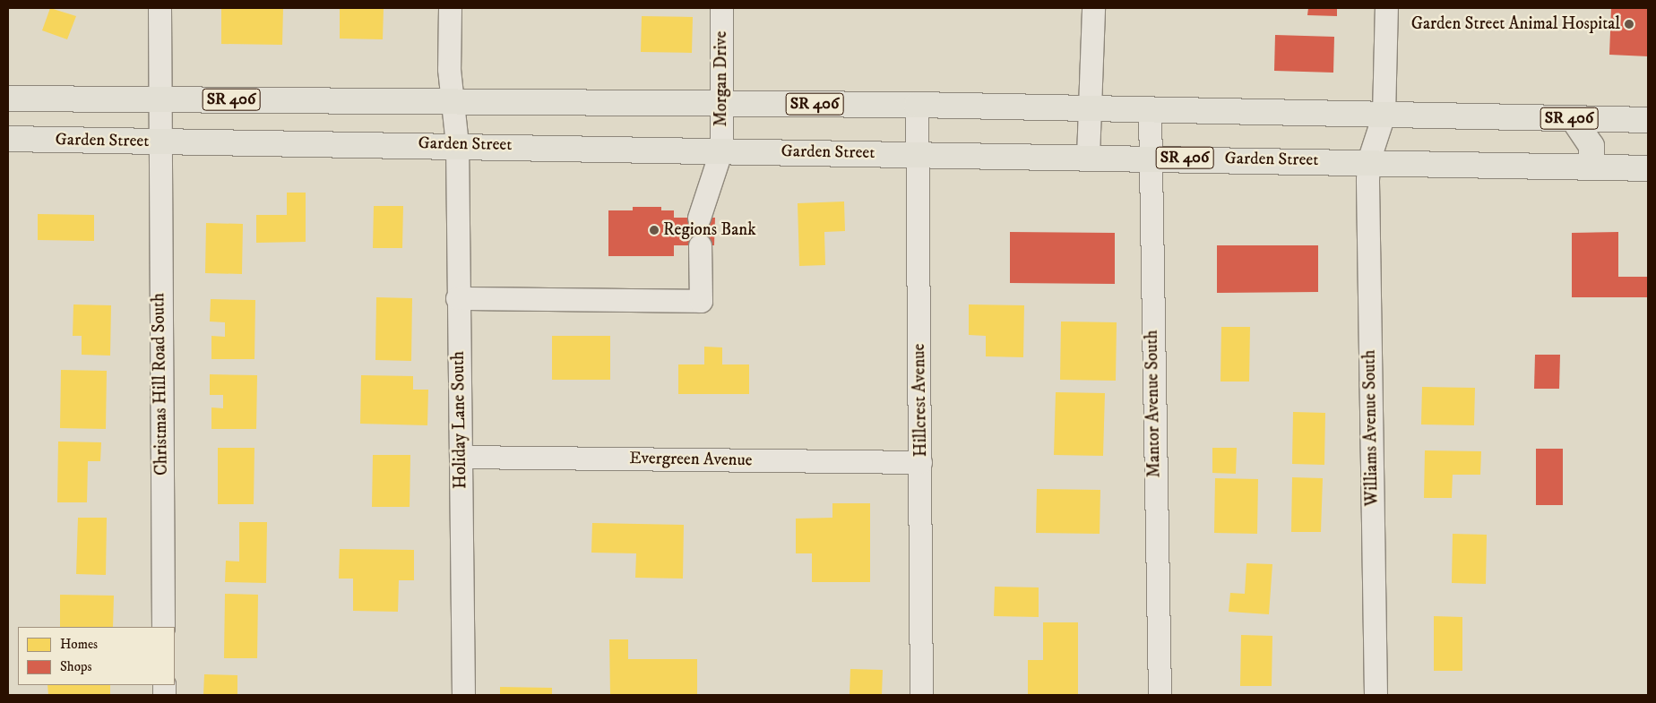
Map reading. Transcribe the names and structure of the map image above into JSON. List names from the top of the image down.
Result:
{
  "streets": {
    "main road": ["SR 406", "Garden Street"],
    "street": [
      "Morgan Drive",
      "Christmas Hill Road South",
      "Hillcrest Avenue",
      "Mantor Avenue South",
      "Holiday Lane South",
      "Williams Avenue South",
      "Evergreen Avenue"
    ]
  },
  "crossings": [
    ["Morgan Drive", "SR 406"],
    ["Morgan Drive", "Garden Street"],
    ["SR 406", "Christmas Hill Road South"],
    ["SR 406", "Hillcrest Avenue"],
    ["SR 406", "Mantor Avenue South"],
    ["SR 406", "Holiday Lane South"],
    ["SR 406", "Williams Avenue South"],
    ["Garden Street", "Christmas Hill Road South"],
    ["Garden Street", "Hillcrest Avenue"],
    ["Garden Street", "Mantor Avenue South"],
    ["Garden Street", "Holiday Lane South"],
    ["Garden Street", "Williams Avenue South"],
    ["Hillcrest Avenue", "Evergreen Avenue"],
    ["Holiday Lane South", "Evergreen Avenue"]
  ],
  "places": ["Garden Street Animal Hospital", "Regions Bank"],
  "legend": ["Homes", "Shops"]
}
